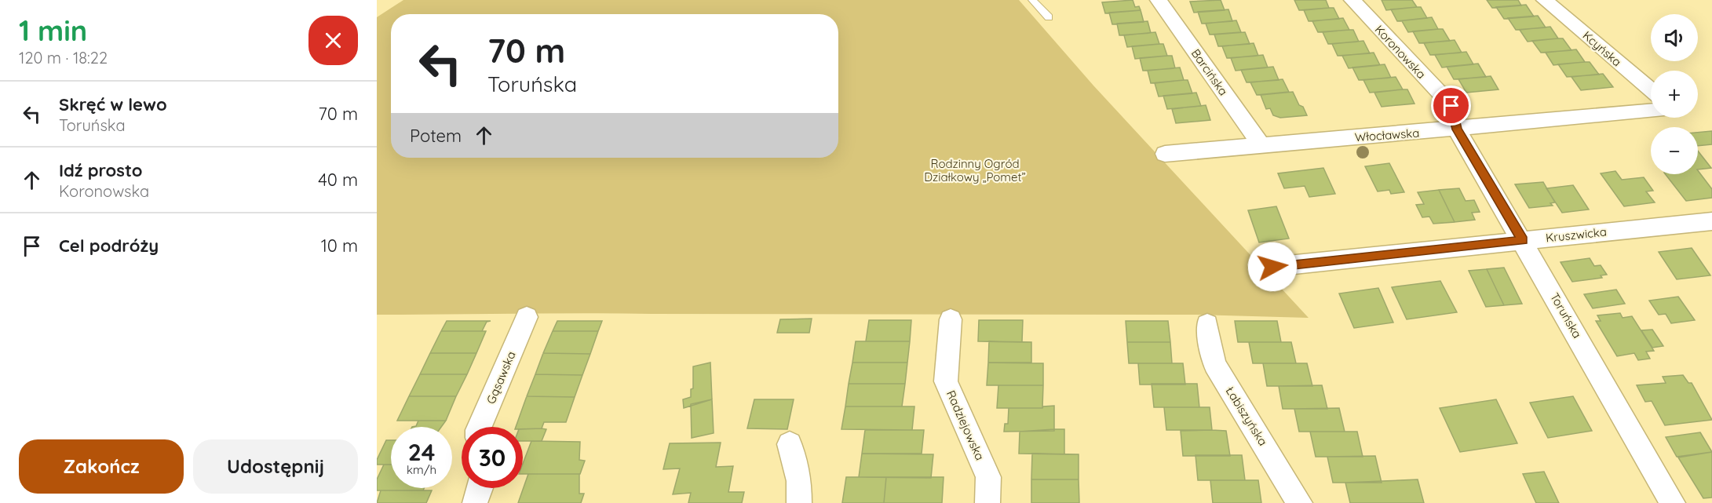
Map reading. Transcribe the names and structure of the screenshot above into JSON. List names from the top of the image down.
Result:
{
  "streets": {
    "street": [
      "Kcyńska",
      "Koronowska",
      "Barcińska",
      "Włocławska",
      "Kruszwicka",
      "Toruńska",
      "Gąsawska",
      "Łabiszyńska",
      "Radziejowska"
    ]
  },
  "crossings": [
    ["Koronowska", "Włocławska"],
    ["Koronowska", "Toruńska"],
    ["Barcińska", "Włocławska"],
    ["Włocławska", "Toruńska"],
    ["Kruszwicka", "Toruńska"]
  ],
  "parks": ["Rodzinny Ogród Działkowy „Pomet”"],
  "page": {
    "heading": ["1 min", "120 m · 18:22"],
    "map_buttons": ["+", "−"],
    "turn": ["70 m", "Toruńska"],
    "list": [
      {
        "name": "Skręć w lewo",
        "note": "Toruńska",
        "value": "70 m"
      },
      {
        "name": "Idź prosto",
        "note": "Koronowska",
        "value": "40 m"
      },
      {
        "name": "Cel podróży",
        "value": "10 m"
      }
    ],
    "then": "Potem",
    "speed": "24 km/h",
    "limit": "30",
    "buttons": ["Zakończ", "Udostępnij"]
  }
}
